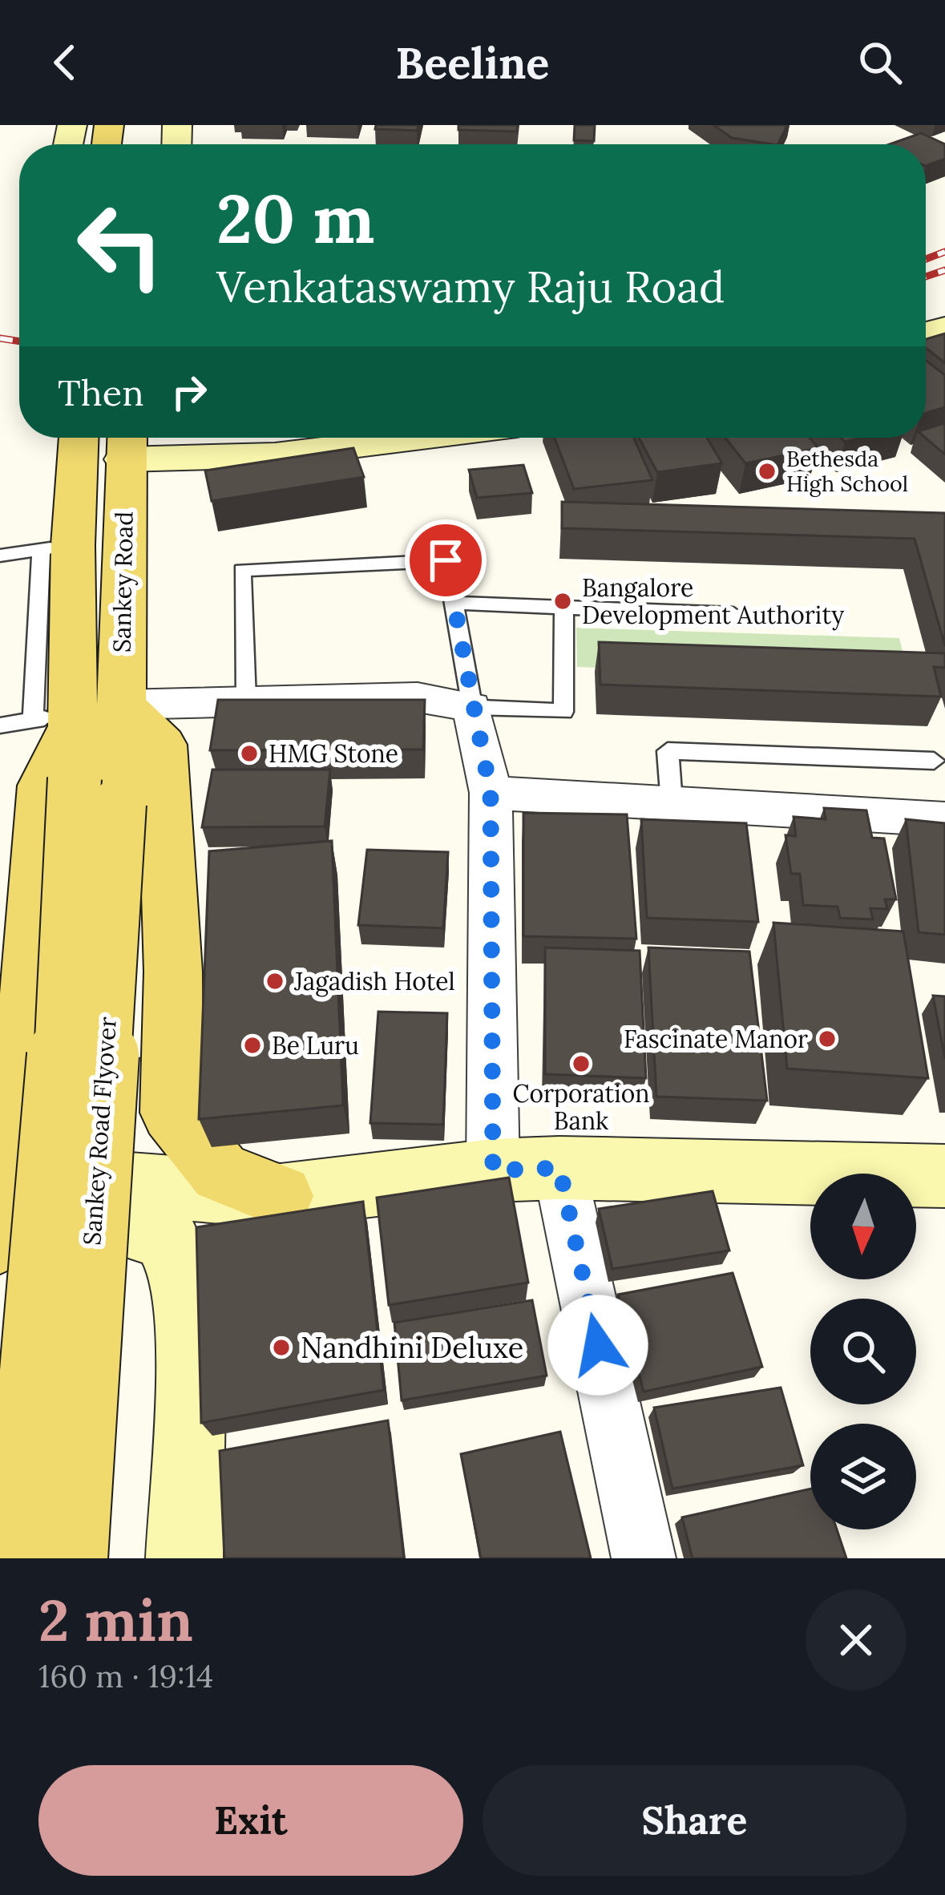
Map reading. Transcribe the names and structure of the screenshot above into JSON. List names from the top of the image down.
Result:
{
  "streets": {
    "main road": ["Sankey Road", "Sankey Road Flyover"]
  },
  "crossings": [
    ["Sankey Road", "Sankey Road Flyover"]
  ],
  "places": [
    "Bethesda High School",
    "Bangalore Development Authority",
    "HMG Stone",
    "Jagadish Hotel",
    "Fascinate Manor",
    "Be Luru",
    "Corporation Bank",
    "Nandhini Deluxe"
  ],
  "north": "bottom",
  "page": {
    "header": "Beeline",
    "turn": ["20 m", "Venkataswamy Raju Road"],
    "then": "Then",
    "heading": ["2 min", "160 m · 19:14"],
    "buttons": ["Exit", "Share"]
  }
}
